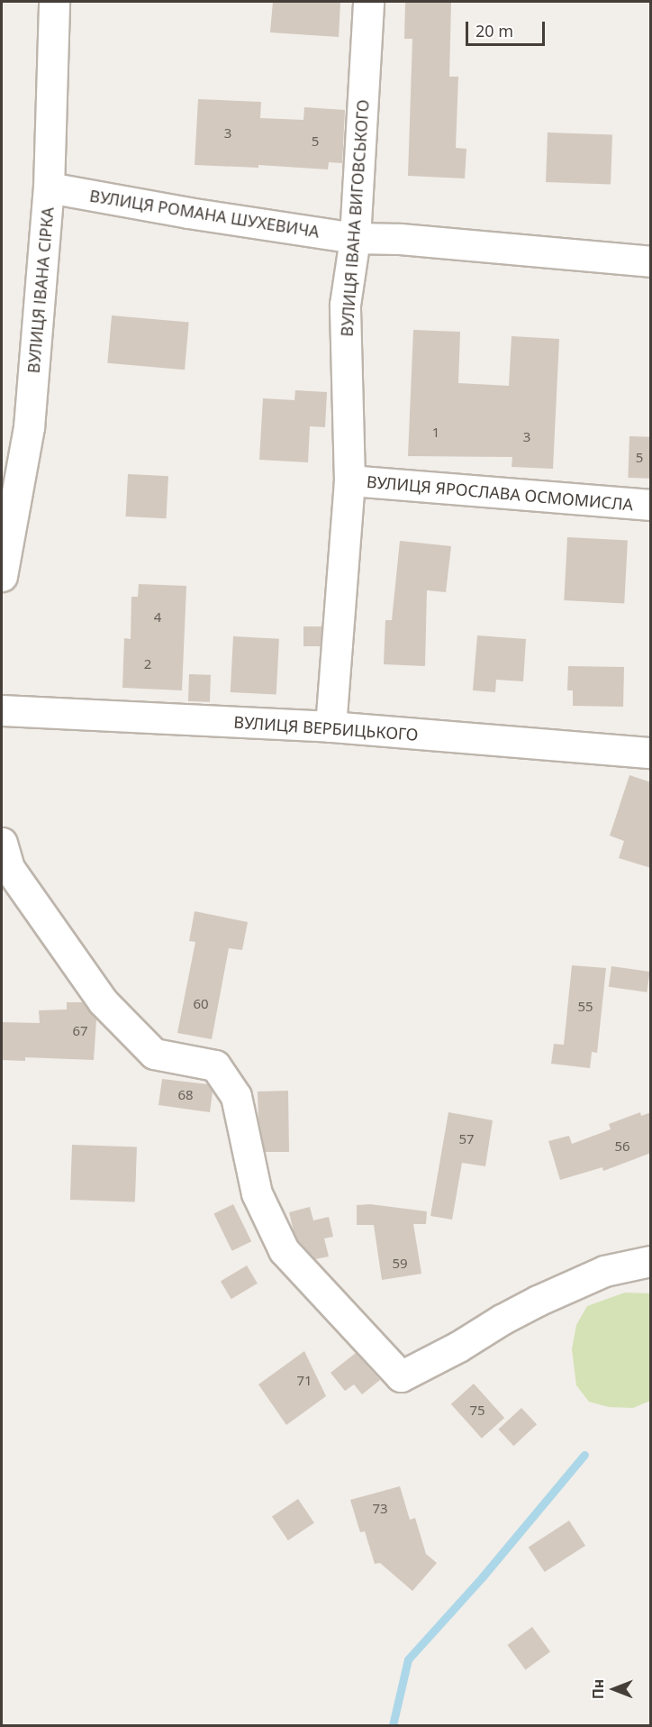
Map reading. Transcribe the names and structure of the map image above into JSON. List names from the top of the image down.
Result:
{
  "streets": {
    "street": [
      "ВУЛИЦЯ РОМАНА ШУХЕВИЧА",
      "ВУЛИЦЯ ІВАНА ВИГОВСЬКОГО",
      "ВУЛИЦЯ ІВАНА СІРКА",
      "ВУЛИЦЯ ЯРОСЛАВА ОСМОМИСЛА",
      "ВУЛИЦЯ ВЕРБИЦЬКОГО"
    ]
  },
  "crossings": [
    ["ВУЛИЦЯ РОМАНА ШУХЕВИЧА", "ВУЛИЦЯ ІВАНА ВИГОВСЬКОГО"],
    ["ВУЛИЦЯ РОМАНА ШУХЕВИЧА", "ВУЛИЦЯ ІВАНА СІРКА"],
    ["ВУЛИЦЯ ІВАНА ВИГОВСЬКОГО", "ВУЛИЦЯ ЯРОСЛАВА ОСМОМИСЛА"],
    ["ВУЛИЦЯ ІВАНА ВИГОВСЬКОГО", "ВУЛИЦЯ ВЕРБИЦЬКОГО"]
  ],
  "house_numbers": [
    "3",
    "5",
    "1",
    "3",
    "5",
    "4",
    "2",
    "60",
    "55",
    "67",
    "68",
    "57",
    "56",
    "59",
    "71",
    "75",
    "73"
  ],
  "scale_bar": "20 m",
  "north": "left"
}
